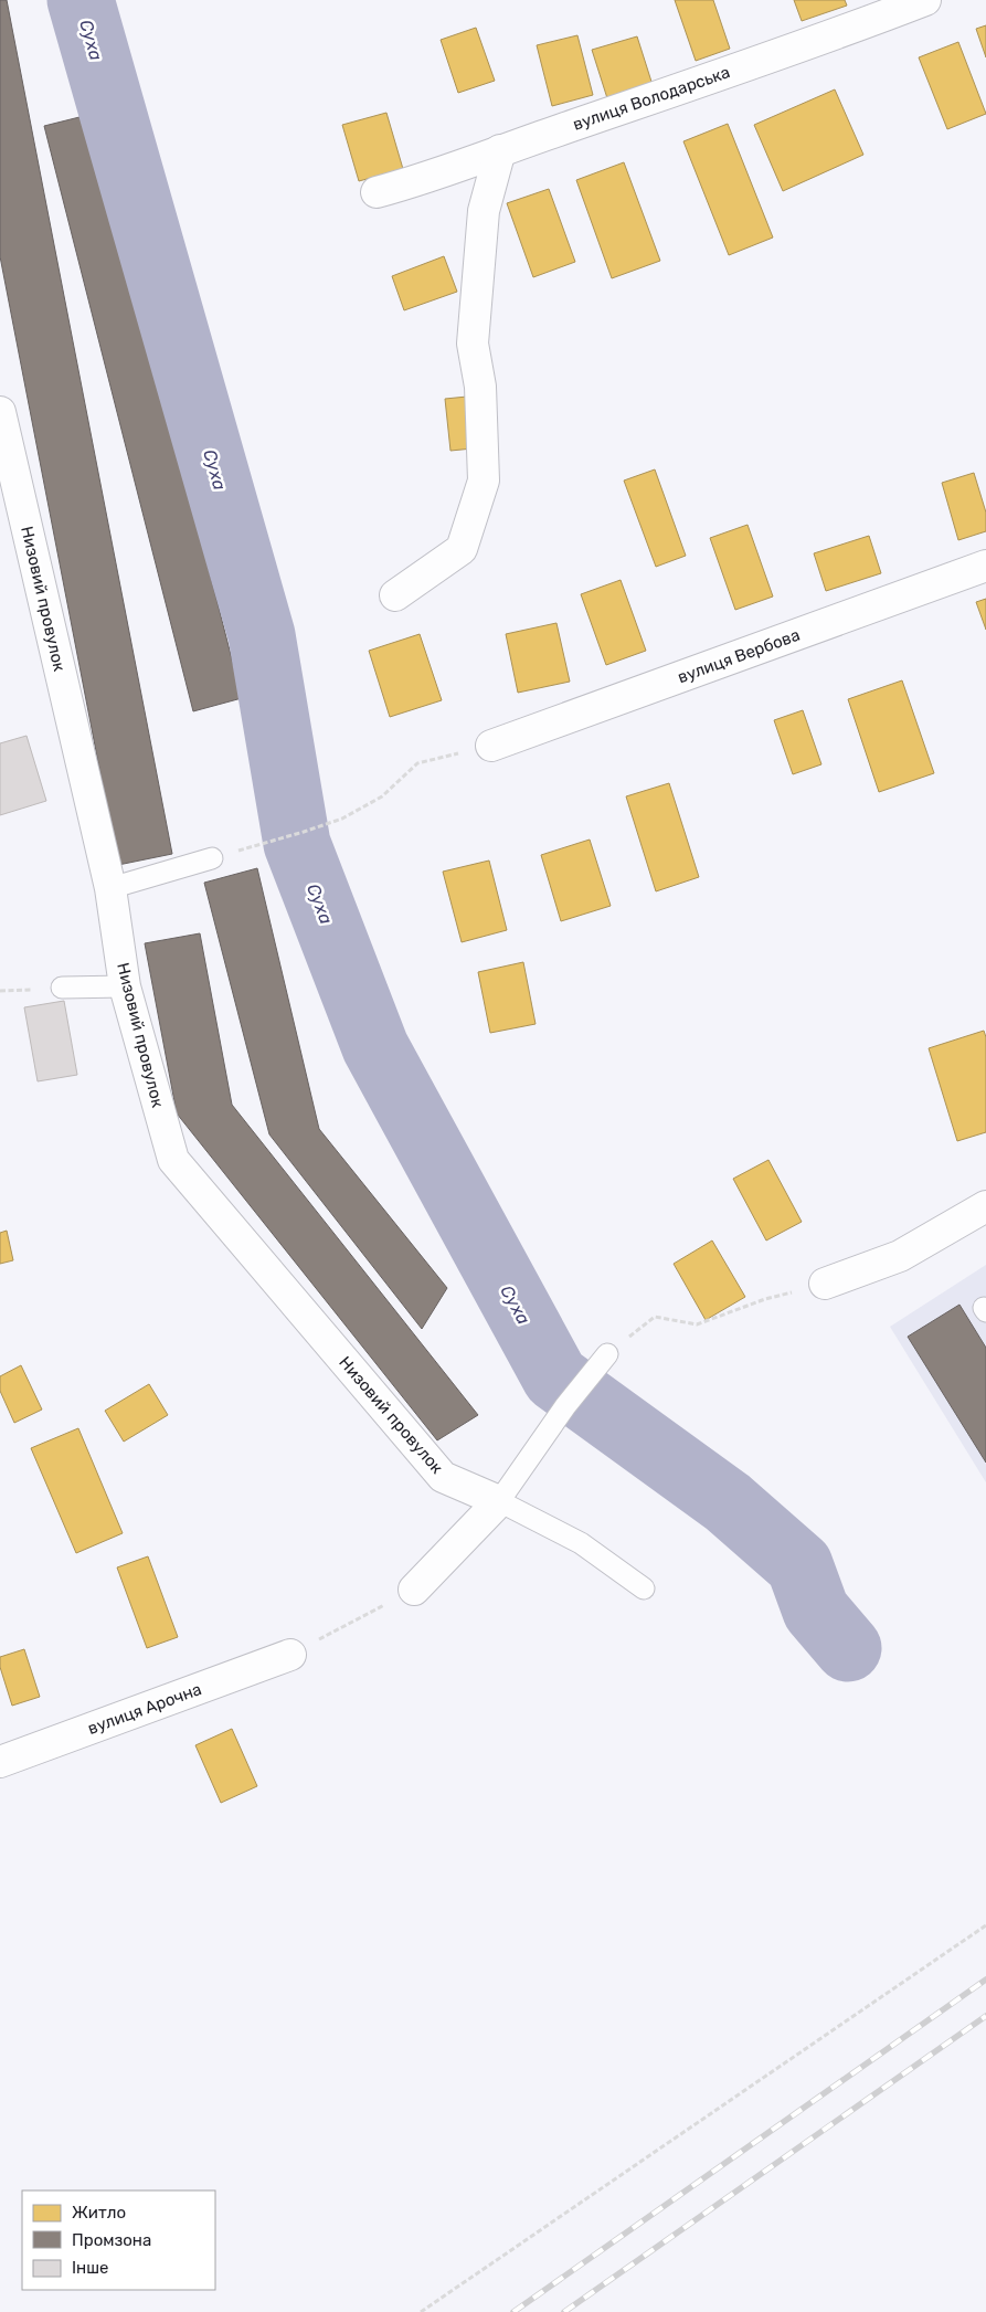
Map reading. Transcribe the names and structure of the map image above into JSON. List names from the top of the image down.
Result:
{
  "streets": {
    "street": [
      "вулиця Володарська",
      "Низовий провулок",
      "вулиця Вербова",
      "вулиця Арочна"
    ]
  },
  "water": ["Суха"],
  "legend": ["Житло", "Промзона", "Інше"]
}
